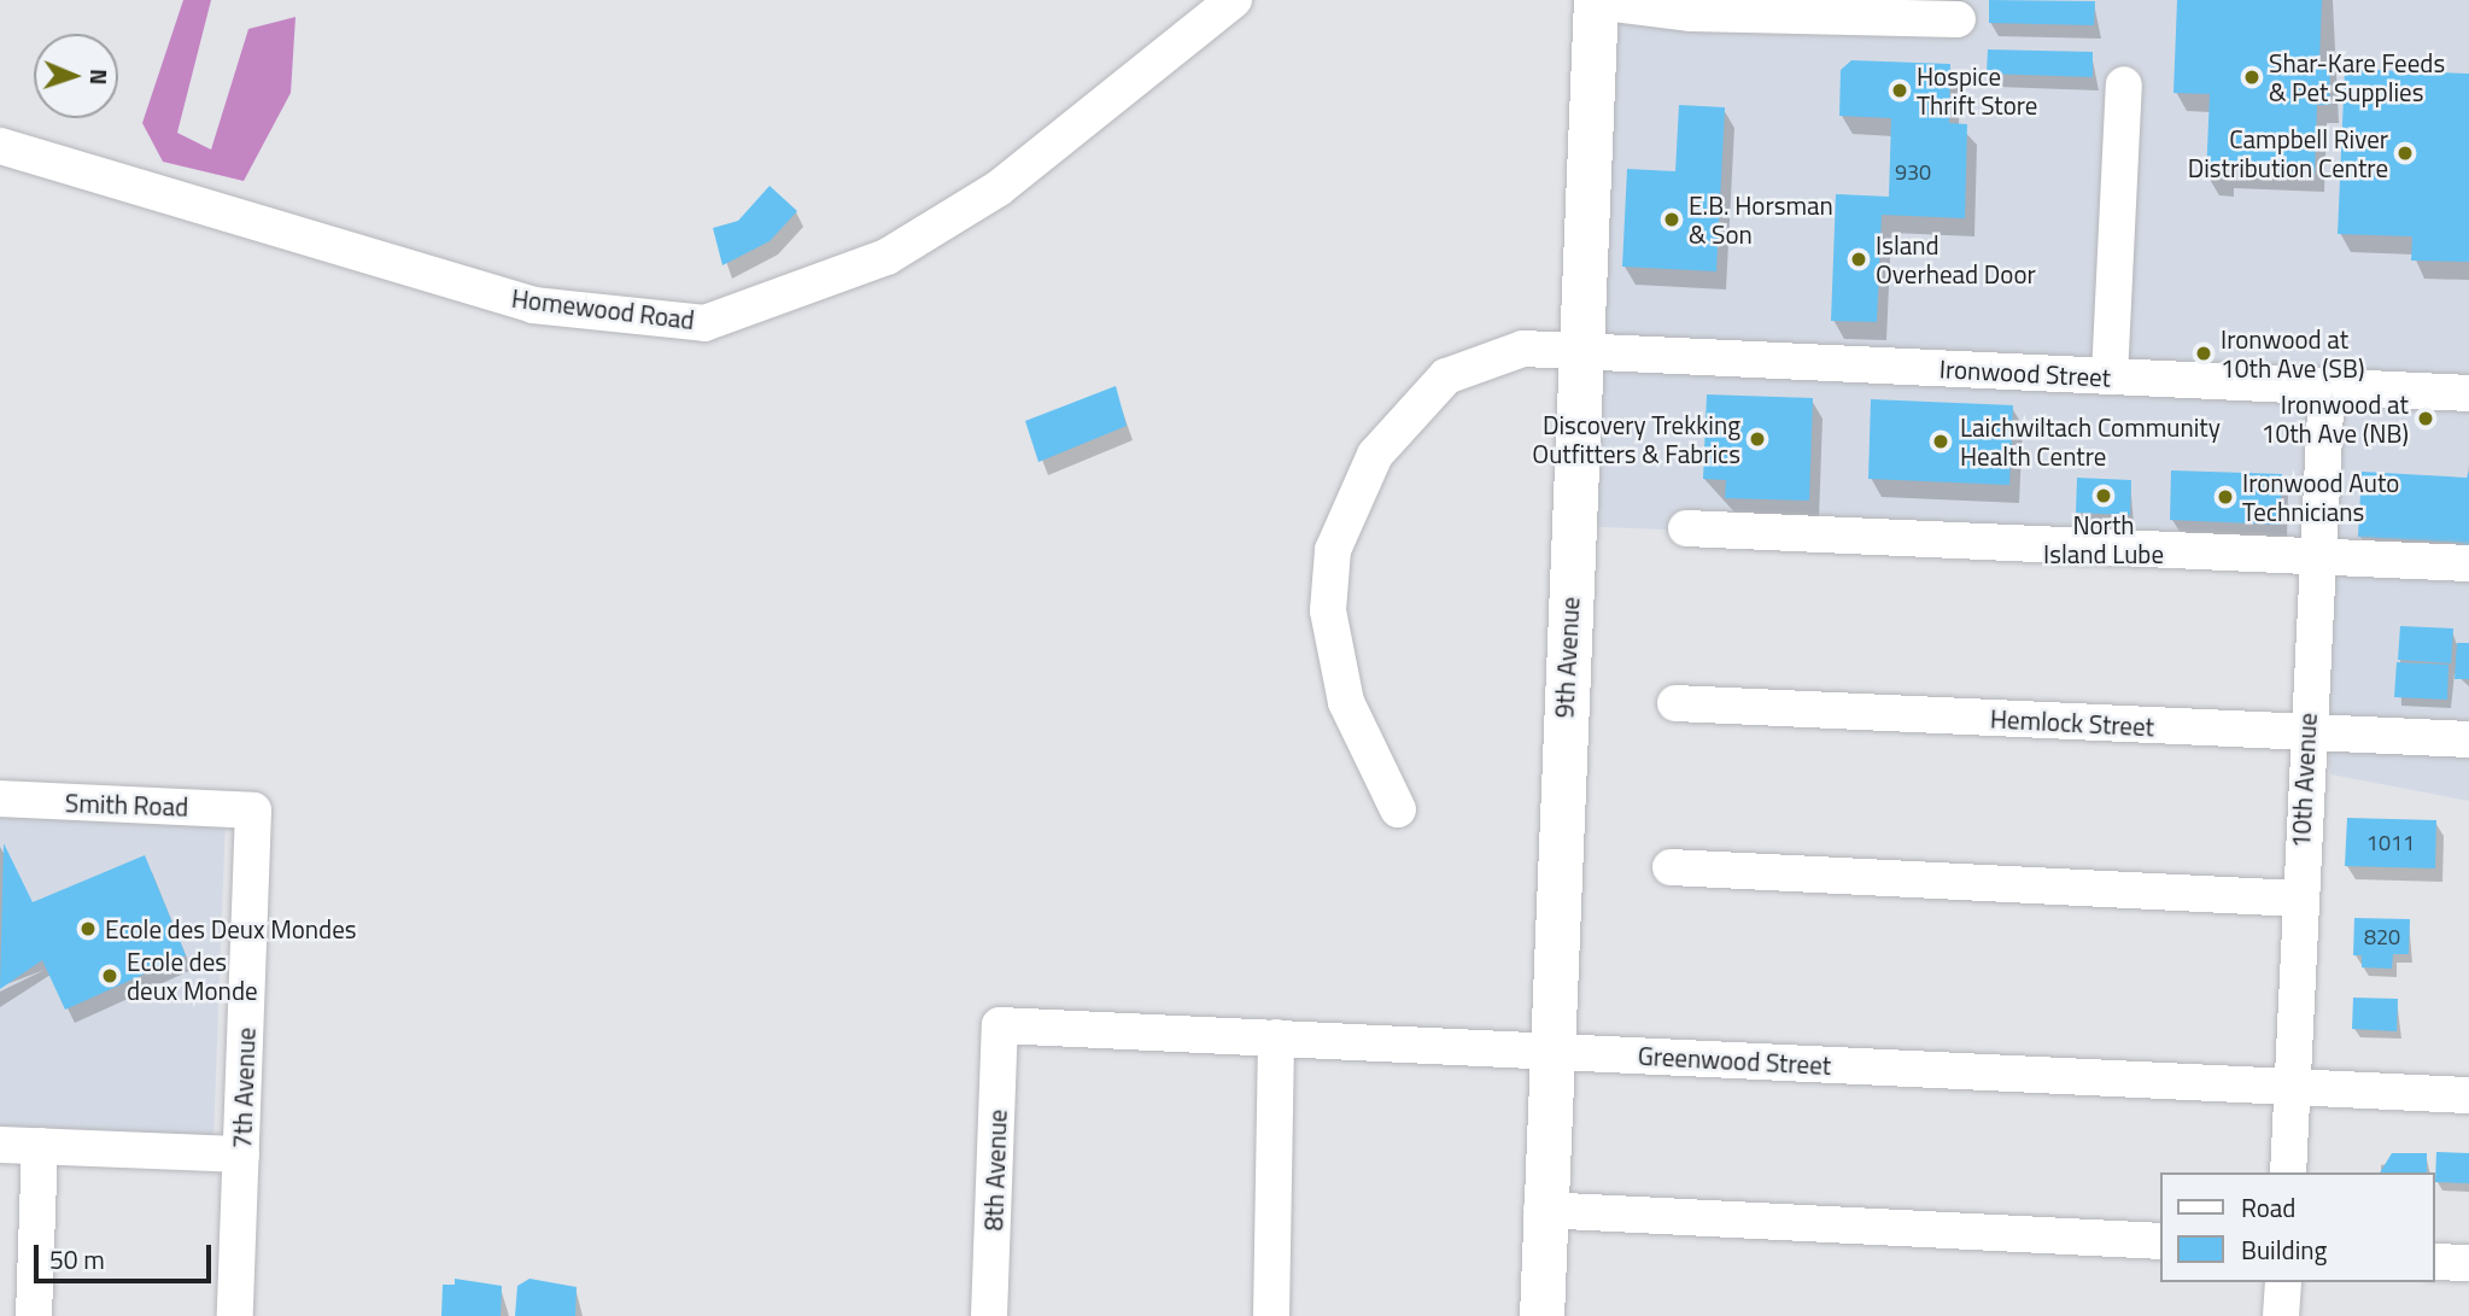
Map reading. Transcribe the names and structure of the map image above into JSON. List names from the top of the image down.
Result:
{
  "streets": {
    "main road": ["9th Avenue"],
    "street": [
      "Homewood Road",
      "Ironwood Street",
      "Hemlock Street",
      "10th Avenue",
      "Smith Road",
      "Greenwood Street",
      "7th Avenue",
      "8th Avenue"
    ]
  },
  "crossings": [
    ["Ironwood Street", "9th Avenue"],
    ["Ironwood Street", "10th Avenue"],
    ["9th Avenue", "Greenwood Street"],
    ["Hemlock Street", "10th Avenue"],
    ["10th Avenue", "Greenwood Street"],
    ["Smith Road", "7th Avenue"],
    ["Greenwood Street", "8th Avenue"]
  ],
  "places": [
    "Shar-Kare Feeds & Pet Supplies",
    "Hospice Thrift Store",
    "Campbell River Distribution Centre",
    "E.B. Horsman & Son",
    "Island Overhead Door",
    "Ironwood at 10th Ave (SB)",
    "Ironwood at 10th Ave (NB)",
    "Discovery Trekking Outfitters & Fabrics",
    "Laichwiltach Community Health Centre",
    "North Island Lube",
    "Ironwood Auto Technicians",
    "Ecole des Deux Mondes",
    "Ecole des deux Monde"
  ],
  "house_numbers": ["930", "1011", "820"],
  "legend": ["Road", "Building"],
  "scale_bar": "50 m",
  "north": "right"
}
